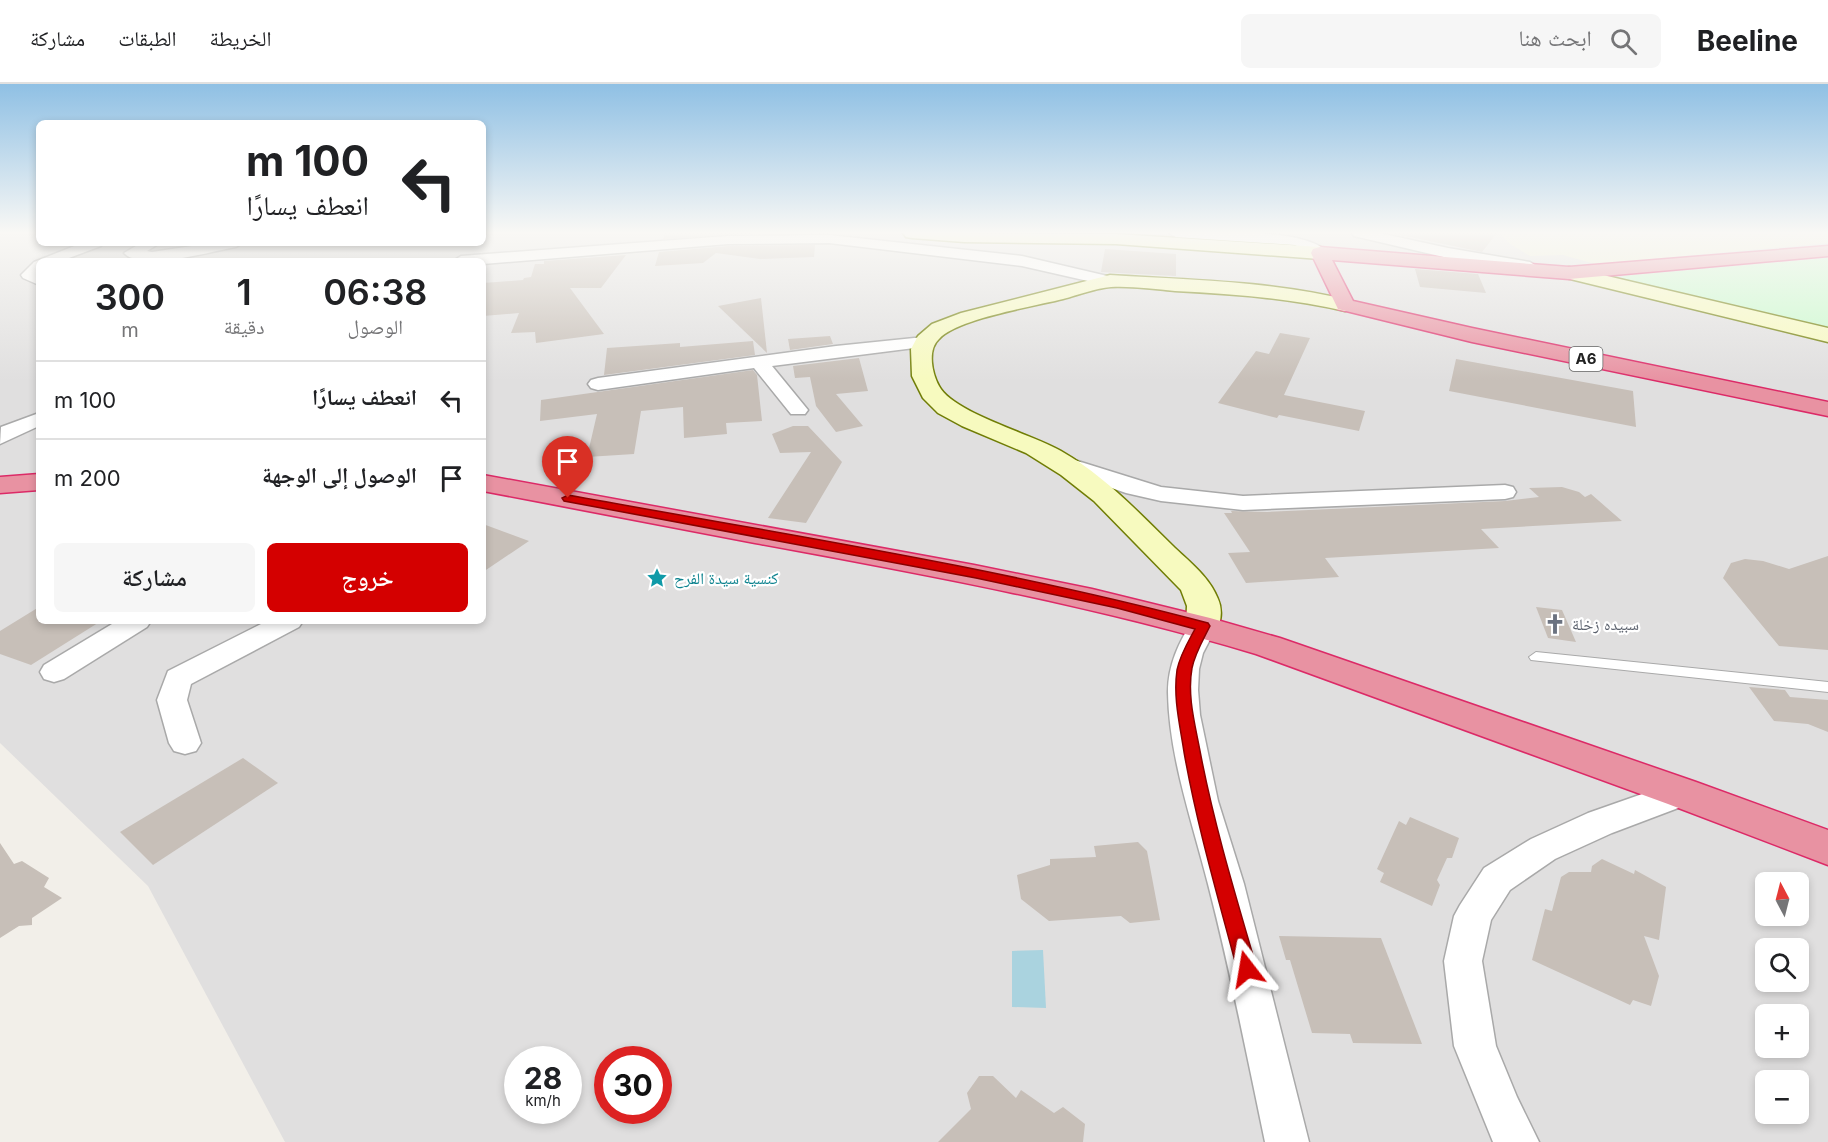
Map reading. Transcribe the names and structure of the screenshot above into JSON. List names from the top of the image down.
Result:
{
  "streets": {
    "highway": ["A6"]
  },
  "places": {
    "place": ["كنسية سيدة الفرح"],
    "church": ["سبيده زخلة"]
  },
  "north": "top",
  "page": {
    "header": "Beeline",
    "search": "ابحث هنا",
    "nav": ["الخريطة", "الطبقات", "مشاركة"],
    "turn": ["100 m", "انعطف يسارًا"],
    "eta": [
      "06:38",
      "الوصول",
      "1",
      "دقيقة",
      "300",
      "m"
    ],
    "list": [
      {
        "name": "انعطف يسارًا",
        "value": "100 m"
      },
      {
        "name": "الوصول إلى الوجهة",
        "value": "200 m"
      }
    ],
    "buttons": ["خروج", "مشاركة"],
    "map_buttons": ["+", "−"],
    "speed": "28 km/h",
    "limit": "30"
  }
}
